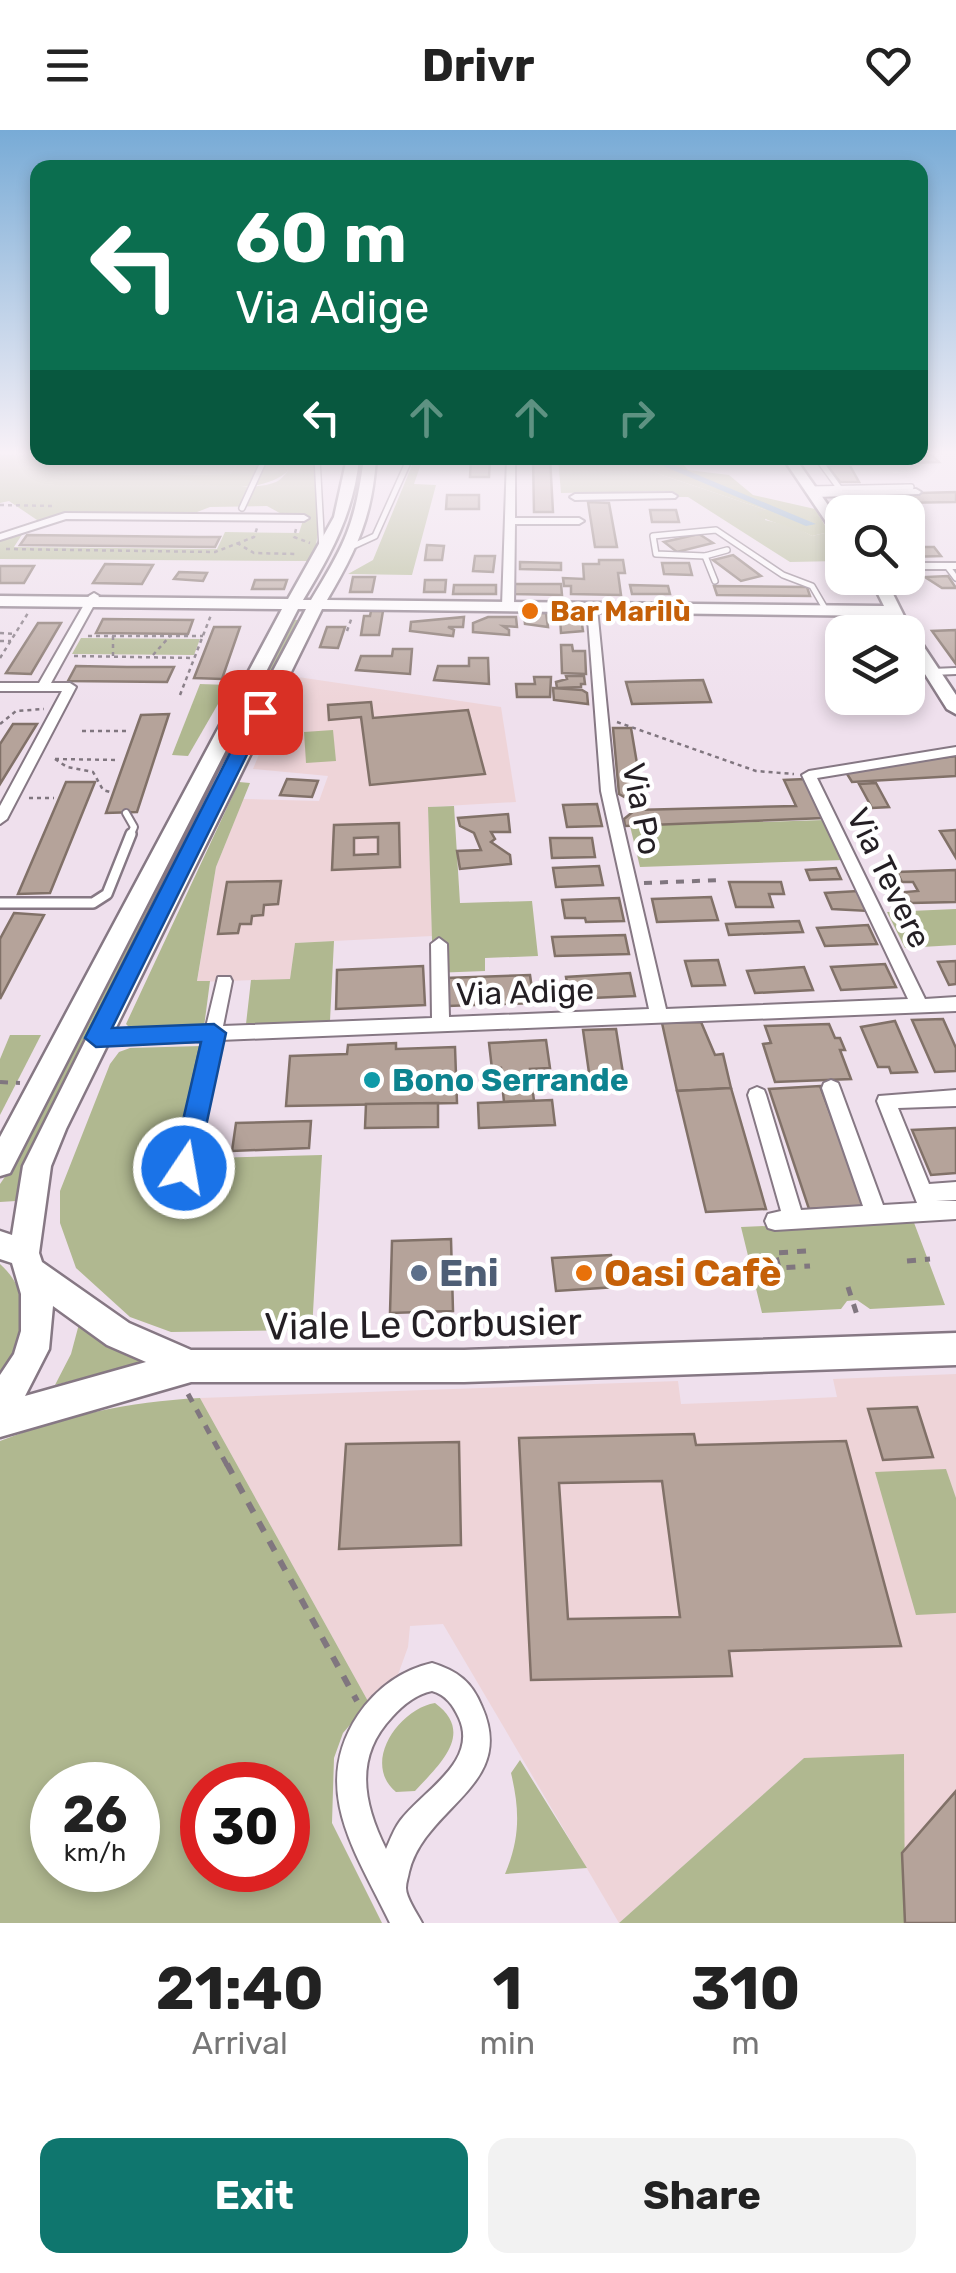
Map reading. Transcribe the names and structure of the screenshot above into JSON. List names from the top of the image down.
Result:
{
  "streets": {
    "street": [
      "Via Po",
      "Via Tevere",
      "Via Adige",
      "Viale Le Corbusier"
    ]
  },
  "crossings": [
    ["Via Po", "Via Adige"],
    ["Via Tevere", "Via Adige"]
  ],
  "places": [
    "Bar Marilù",
    "Bono Serrande",
    "Eni",
    "Oasi Cafè"
  ],
  "page": {
    "header": "Drivr",
    "turn": ["60 m", "Via Adige"],
    "speed": "26 km/h",
    "limit": "30",
    "eta": [
      "21:40",
      "Arrival",
      "1",
      "min",
      "310",
      "m"
    ],
    "buttons": ["Exit", "Share"]
  }
}
